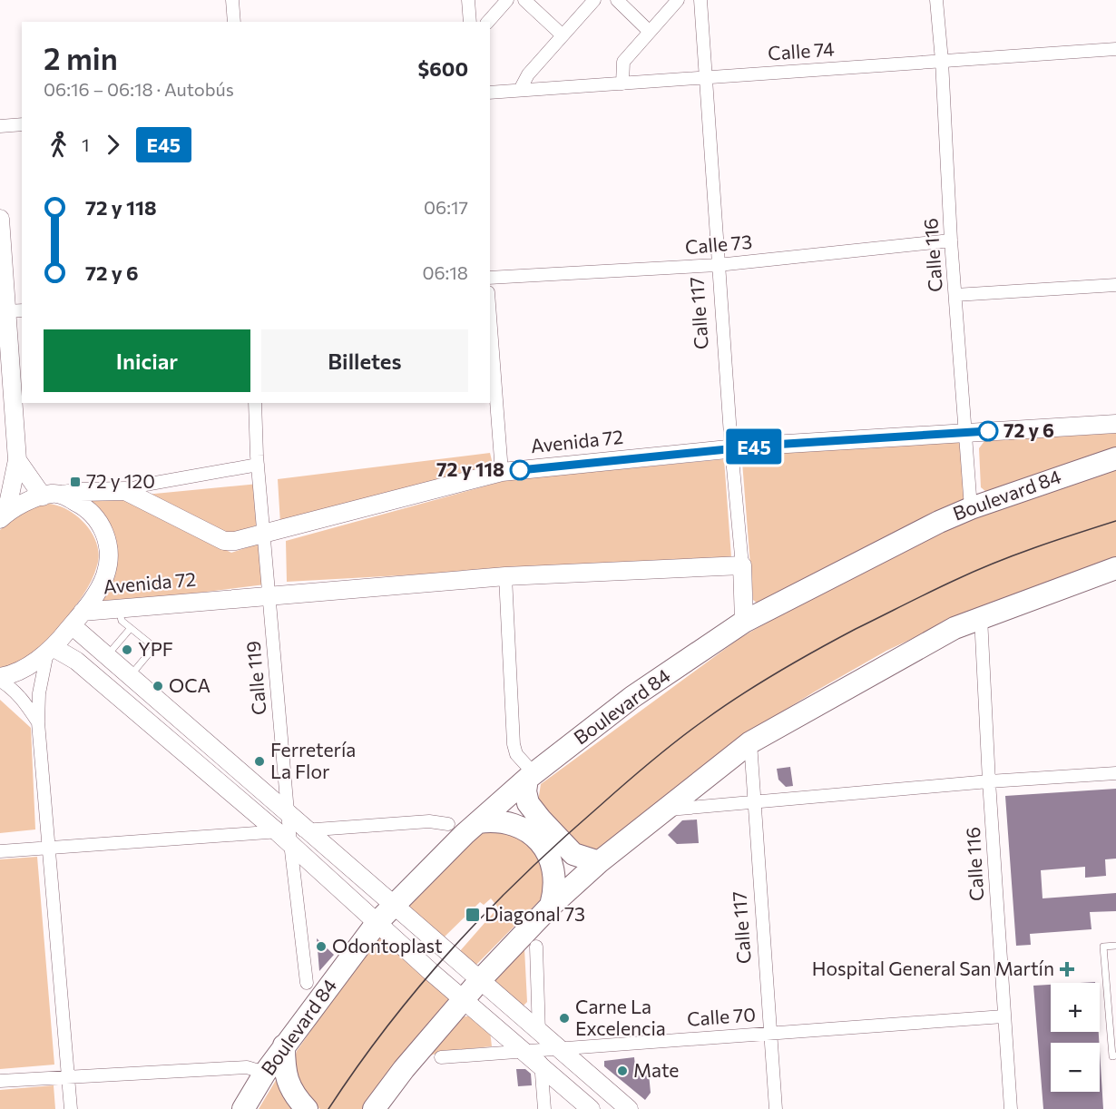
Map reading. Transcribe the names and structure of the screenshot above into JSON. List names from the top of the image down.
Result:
{
  "streets": {
    "highway": ["Boulevard 84"],
    "street": [
      "Calle 74",
      "Calle 73",
      "Calle 116",
      "Calle 117",
      "Avenida 72",
      "Calle 119",
      "Calle 70"
    ]
  },
  "crossings": [
    ["Calle 74", "Calle 116"],
    ["Calle 74", "Calle 117"],
    ["Calle 73", "Calle 116"],
    ["Calle 73", "Calle 117"],
    ["Calle 116", "Avenida 72"],
    ["Calle 116", "Boulevard 84"],
    ["Calle 116", "Calle 70"],
    ["Calle 117", "Avenida 72"],
    ["Calle 117", "Boulevard 84"],
    ["Calle 117", "Calle 70"],
    ["Avenida 72", "Calle 119"]
  ],
  "places": {
    "other": [
      "72 y 6",
      "72 y 118",
      "YPF",
      "OCA",
      "Ferretería La Flor",
      "Odontoplast",
      "Carne La Excelencia",
      "Mate"
    ],
    "transit": ["72 y 120", "Diagonal 73"],
    "health": ["Hospital General San Martín"]
  },
  "lines": ["bus line E45"],
  "page": {
    "on_map": "E45",
    "heading": ["2 min", "06:16 – 06:18 · Autobús", "$600"],
    "legs": ["1", "E45"],
    "list": [
      {
        "name": "72 y 118",
        "value": "06:17"
      },
      {
        "name": "72 y 6",
        "value": "06:18"
      }
    ],
    "buttons": ["Iniciar", "Billetes"],
    "map_buttons": ["+", "−"]
  }
}
